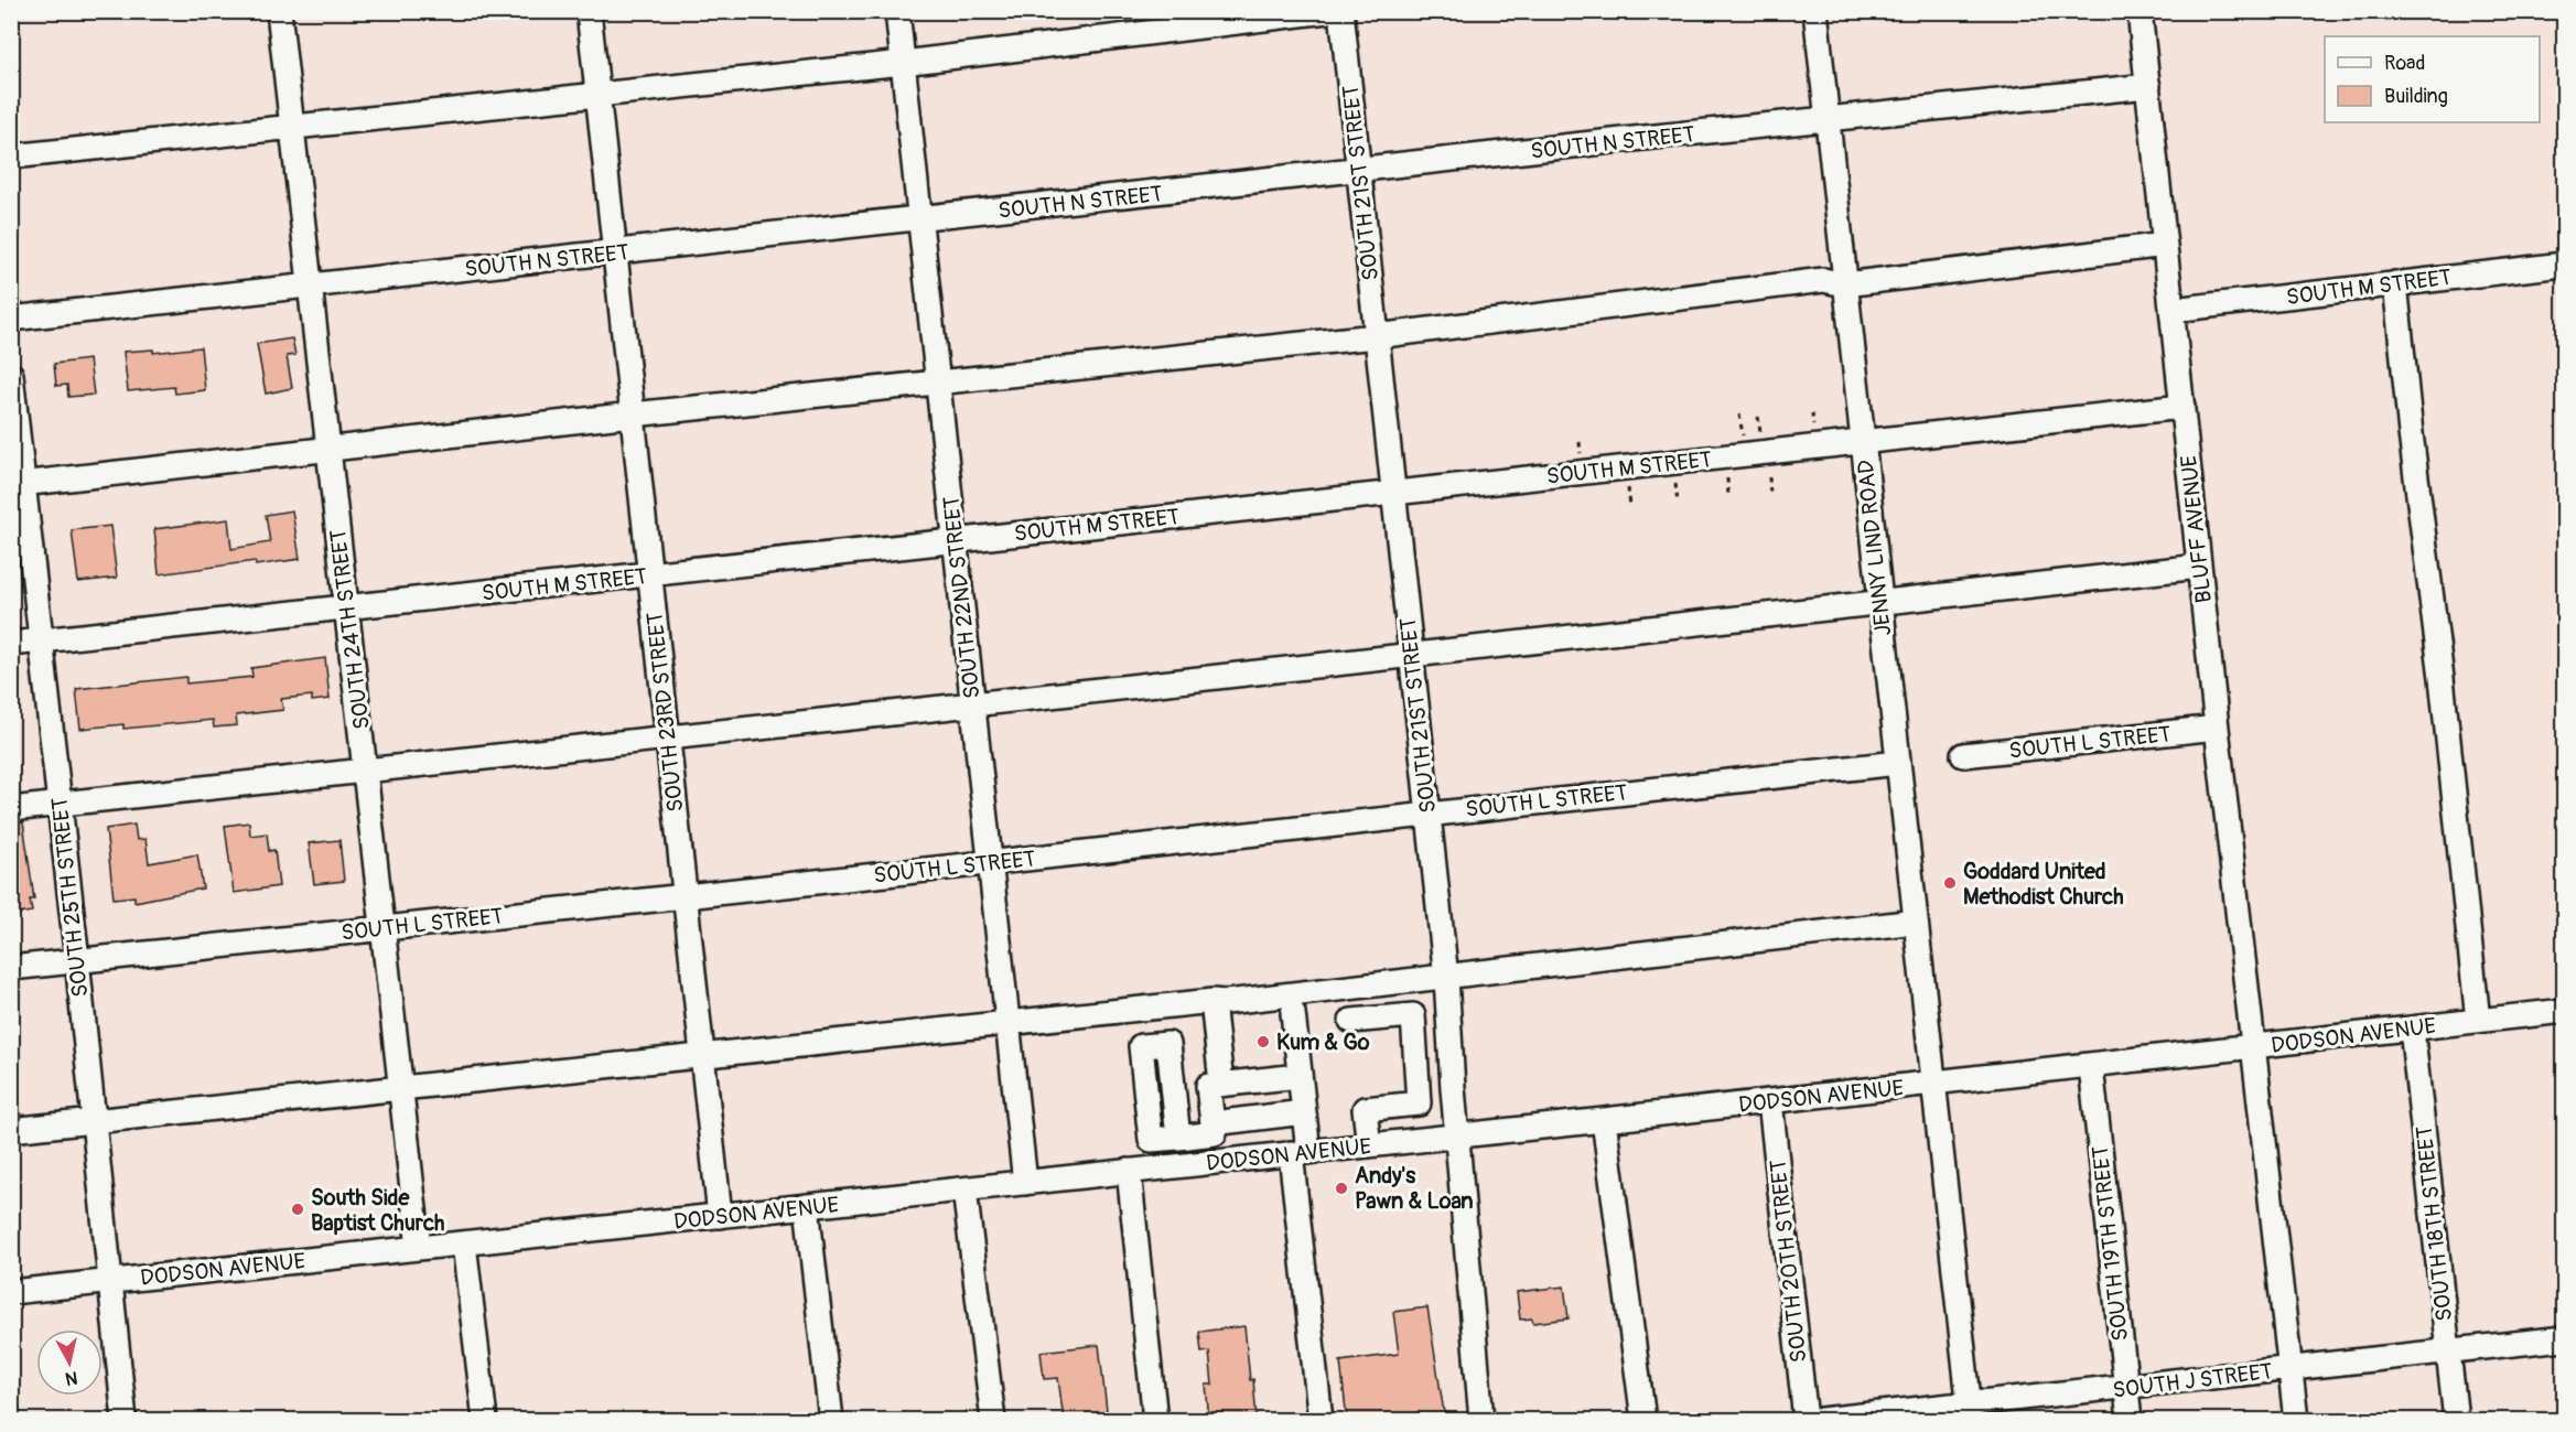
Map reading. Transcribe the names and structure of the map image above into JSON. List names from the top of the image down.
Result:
{
  "streets": {
    "street": [
      "SOUTH N STREET",
      "SOUTH 21ST STREET",
      "SOUTH M STREET",
      "BLUFF AVENUE",
      "JENNY LIND ROAD",
      "SOUTH 22ND STREET",
      "SOUTH 24TH STREET",
      "SOUTH 23RD STREET",
      "SOUTH L STREET",
      "SOUTH 25TH STREET",
      "DODSON AVENUE",
      "SOUTH 18TH STREET",
      "SOUTH 19TH STREET",
      "SOUTH 20TH STREET",
      "SOUTH J STREET"
    ]
  },
  "crossings": [
    ["SOUTH N STREET", "SOUTH 21ST STREET"],
    ["SOUTH N STREET", "BLUFF AVENUE"],
    ["SOUTH N STREET", "JENNY LIND ROAD"],
    ["SOUTH N STREET", "SOUTH 22ND STREET"],
    ["SOUTH N STREET", "SOUTH 24TH STREET"],
    ["SOUTH N STREET", "SOUTH 23RD STREET"],
    ["SOUTH 21ST STREET", "SOUTH M STREET"],
    ["SOUTH 21ST STREET", "SOUTH L STREET"],
    ["SOUTH 21ST STREET", "DODSON AVENUE"],
    ["SOUTH M STREET", "BLUFF AVENUE"],
    ["SOUTH M STREET", "JENNY LIND ROAD"],
    ["SOUTH M STREET", "SOUTH 22ND STREET"],
    ["SOUTH M STREET", "SOUTH 24TH STREET"],
    ["SOUTH M STREET", "SOUTH 23RD STREET"],
    ["SOUTH M STREET", "SOUTH 25TH STREET"],
    ["BLUFF AVENUE", "SOUTH L STREET"],
    ["BLUFF AVENUE", "DODSON AVENUE"],
    ["BLUFF AVENUE", "SOUTH J STREET"],
    ["JENNY LIND ROAD", "SOUTH L STREET"],
    ["JENNY LIND ROAD", "DODSON AVENUE"],
    ["JENNY LIND ROAD", "SOUTH J STREET"],
    ["SOUTH 22ND STREET", "SOUTH L STREET"],
    ["SOUTH 22ND STREET", "DODSON AVENUE"],
    ["SOUTH 24TH STREET", "SOUTH L STREET"],
    ["SOUTH 24TH STREET", "DODSON AVENUE"],
    ["SOUTH 23RD STREET", "SOUTH L STREET"],
    ["SOUTH 23RD STREET", "DODSON AVENUE"],
    ["SOUTH L STREET", "SOUTH 25TH STREET"],
    ["SOUTH 25TH STREET", "DODSON AVENUE"],
    ["DODSON AVENUE", "SOUTH 18TH STREET"],
    ["DODSON AVENUE", "SOUTH 19TH STREET"],
    ["DODSON AVENUE", "SOUTH 20TH STREET"],
    ["SOUTH 18TH STREET", "SOUTH J STREET"],
    ["SOUTH 19TH STREET", "SOUTH J STREET"]
  ],
  "places": [
    "Goddard United Methodist Church",
    "Kum & Go",
    "Andy's Pawn & Loan",
    "South Side Baptist Church"
  ],
  "legend": ["Road", "Building"],
  "north": "bottom"
}
